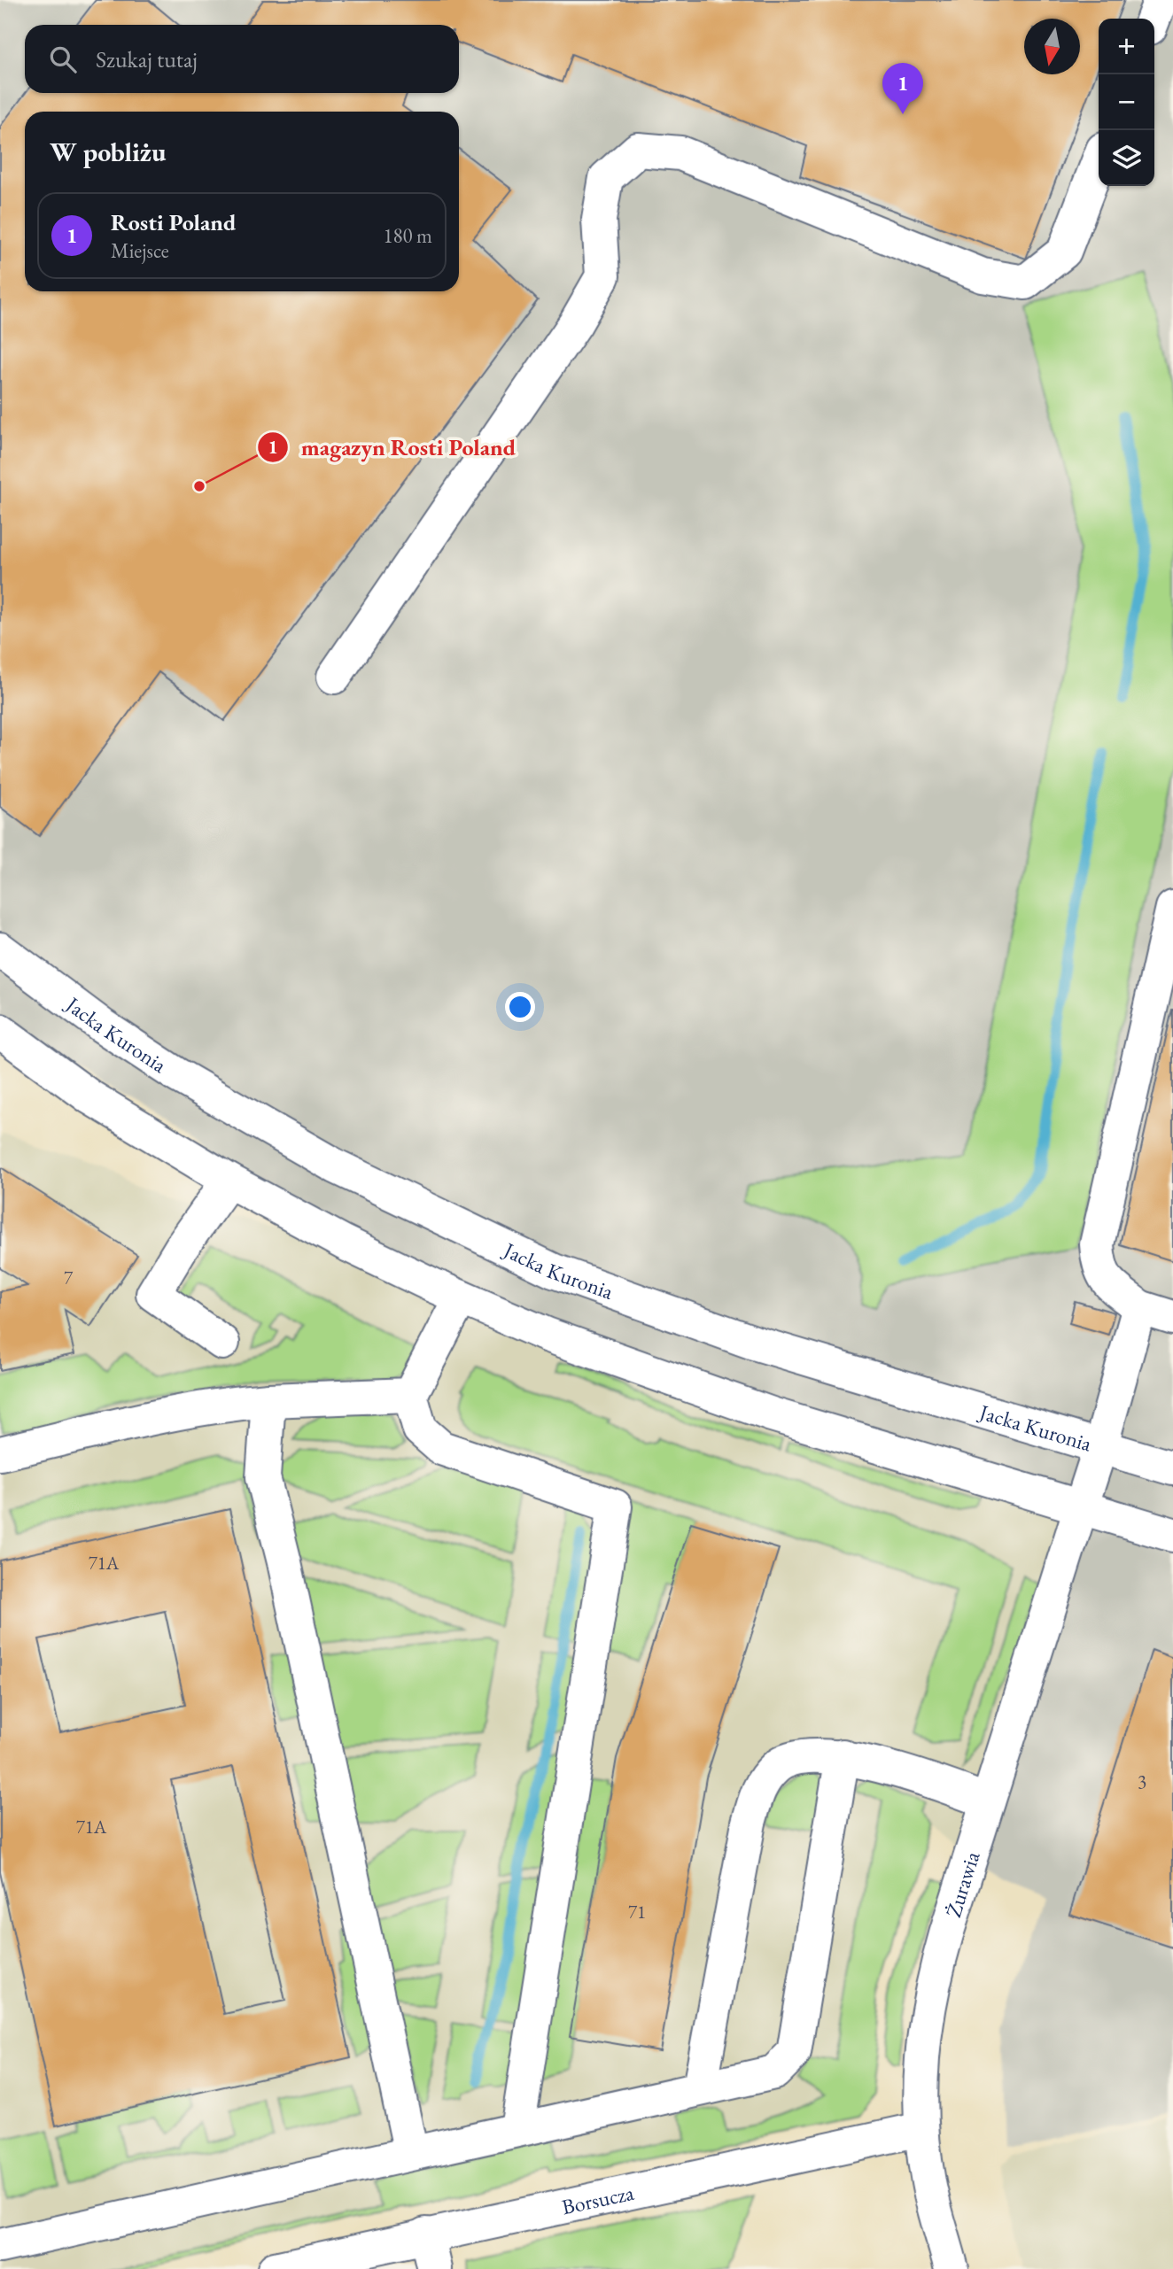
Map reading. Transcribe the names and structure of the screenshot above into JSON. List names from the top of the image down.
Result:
{
  "streets": {
    "main road": ["Jacka Kuronia", "Żurawia", "Borsucza"]
  },
  "crossings": [
    ["Jacka Kuronia", "Żurawia"],
    ["Żurawia", "Borsucza"]
  ],
  "places": ["magazyn Rosti Poland"],
  "house_numbers": [
    "7",
    "71A",
    "3",
    "71A",
    "71"
  ],
  "north": "bottom",
  "page": {
    "map_buttons": ["+", "−"],
    "search": "Szukaj tutaj",
    "pins": "1",
    "heading": "W pobliżu",
    "list": [
      {
        "mark": "1",
        "name": "Rosti Poland",
        "note": "Miejsce",
        "value": "180 m"
      }
    ]
  }
}
